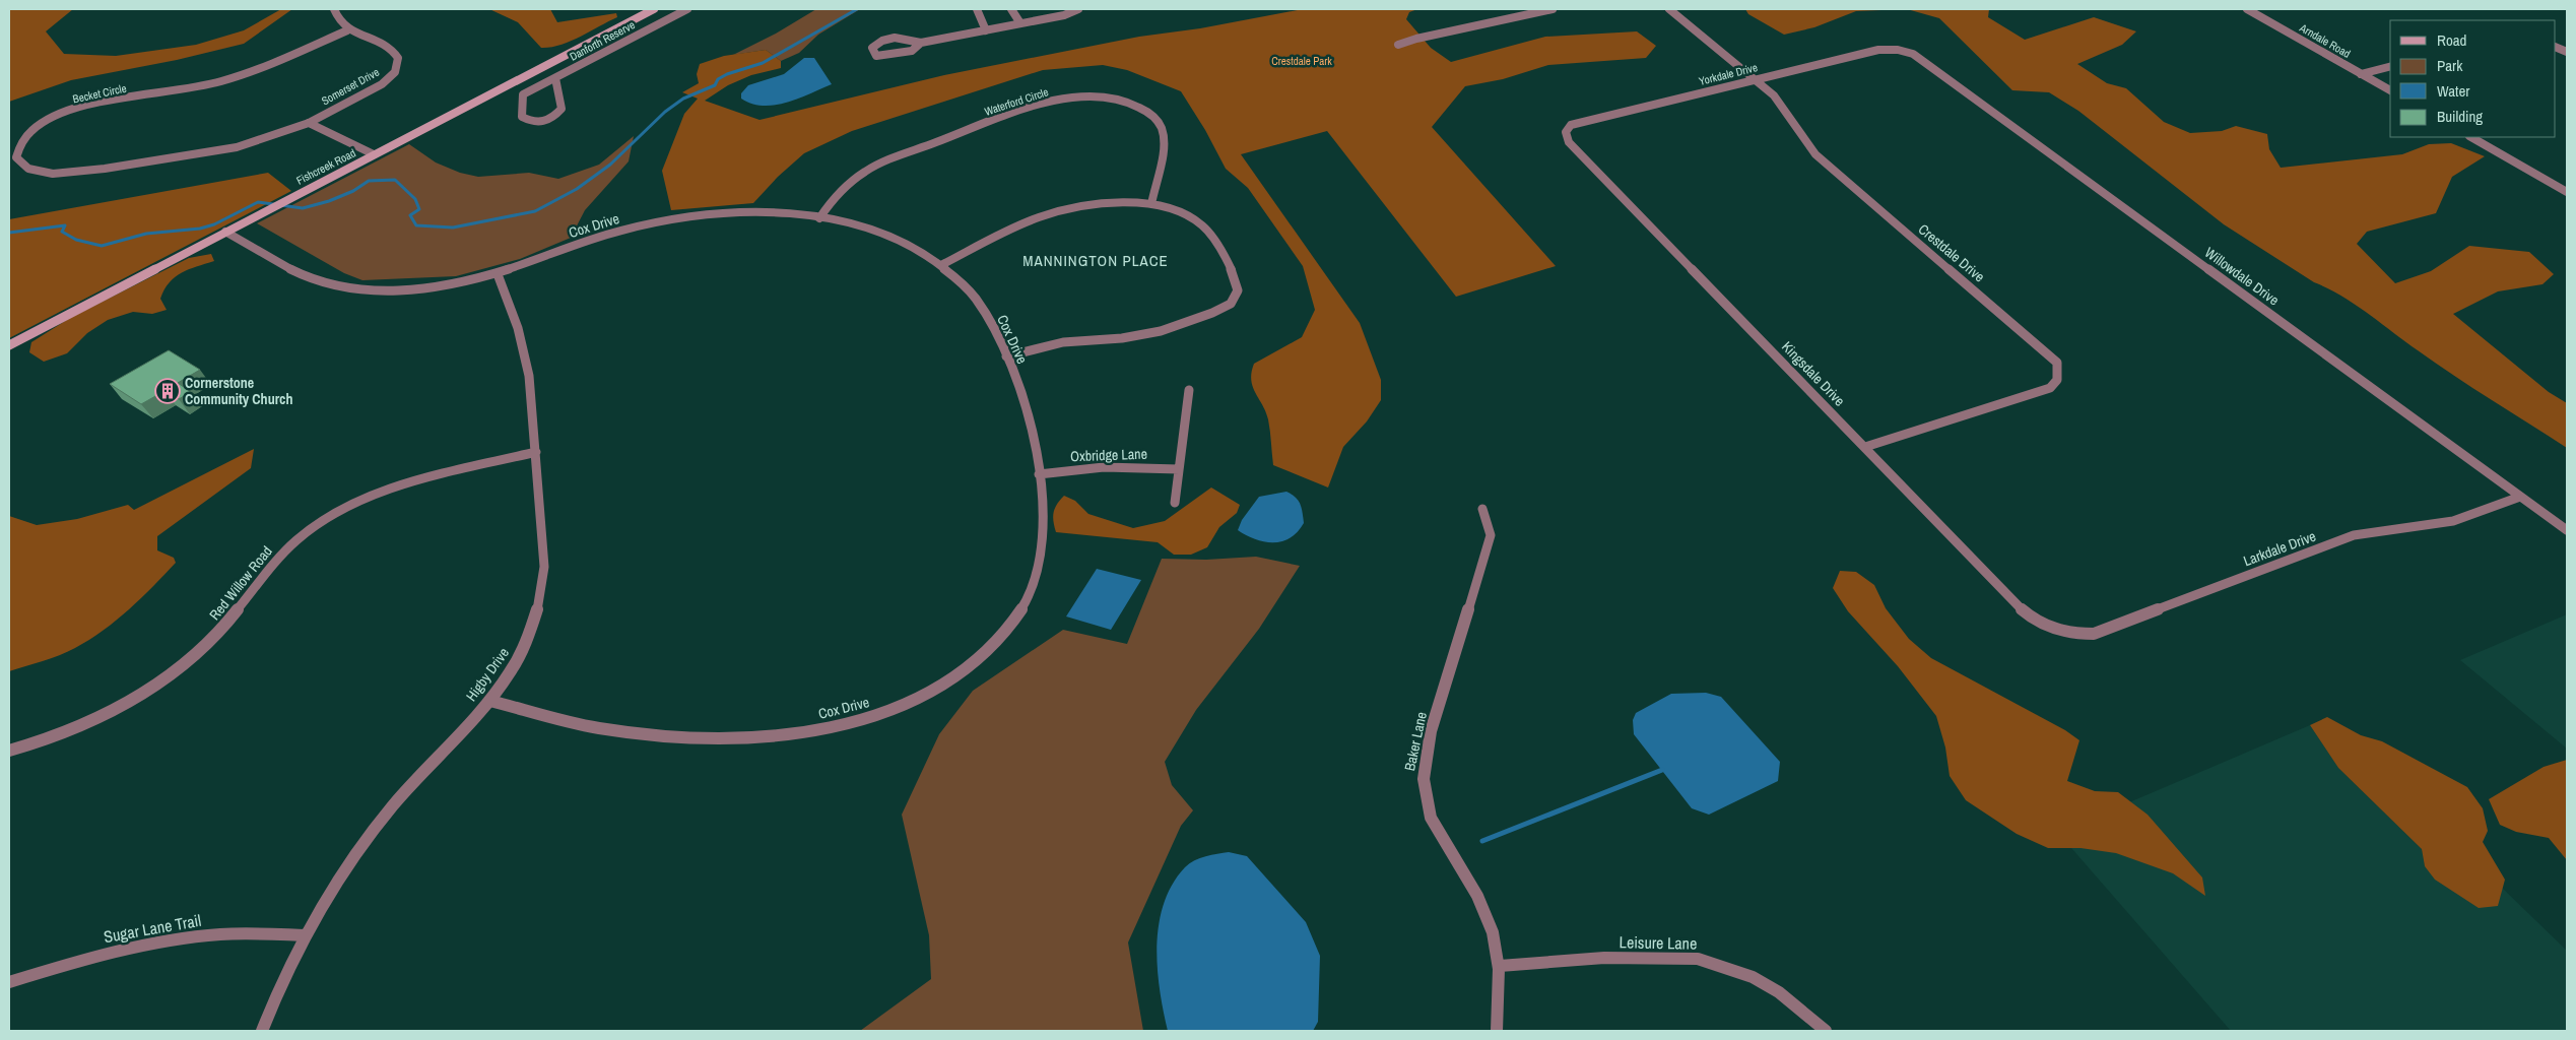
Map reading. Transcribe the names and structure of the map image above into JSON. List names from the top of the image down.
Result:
{
  "streets": {
    "main road": ["Fishcreek Road"],
    "street": [
      "Danforth Reserve",
      "Arndale Road",
      "Yorkdale Drive",
      "Somerset Drive",
      "Becket Circle",
      "Waterford Circle",
      "Cox Drive",
      "Crestdale Drive",
      "Willowdale Drive",
      "Kingsdale Drive",
      "Oxbridge Lane",
      "Larkdale Drive",
      "Red Willow Road",
      "Higby Drive",
      "Baker Lane",
      "Sugar Lane Trail",
      "Leisure Lane"
    ]
  },
  "crossings": [
    ["Yorkdale Drive", "Crestdale Drive"],
    ["Yorkdale Drive", "Willowdale Drive"],
    ["Yorkdale Drive", "Kingsdale Drive"],
    ["Somerset Drive", "Becket Circle"],
    ["Waterford Circle", "Cox Drive"],
    ["Fishcreek Road", "Cox Drive"],
    ["Cox Drive", "Oxbridge Lane"],
    ["Cox Drive", "Higby Drive"],
    ["Crestdale Drive", "Kingsdale Drive"],
    ["Willowdale Drive", "Larkdale Drive"],
    ["Kingsdale Drive", "Larkdale Drive"],
    ["Red Willow Road", "Higby Drive"],
    ["Higby Drive", "Sugar Lane Trail"],
    ["Baker Lane", "Leisure Lane"]
  ],
  "districts": ["MANNINGTON PLACE"],
  "parks": ["Crestdale Park"],
  "places": {
    "building": ["Cornerstone Community Church"]
  },
  "legend": [
    "Road",
    "Park",
    "Water",
    "Building"
  ]
}
